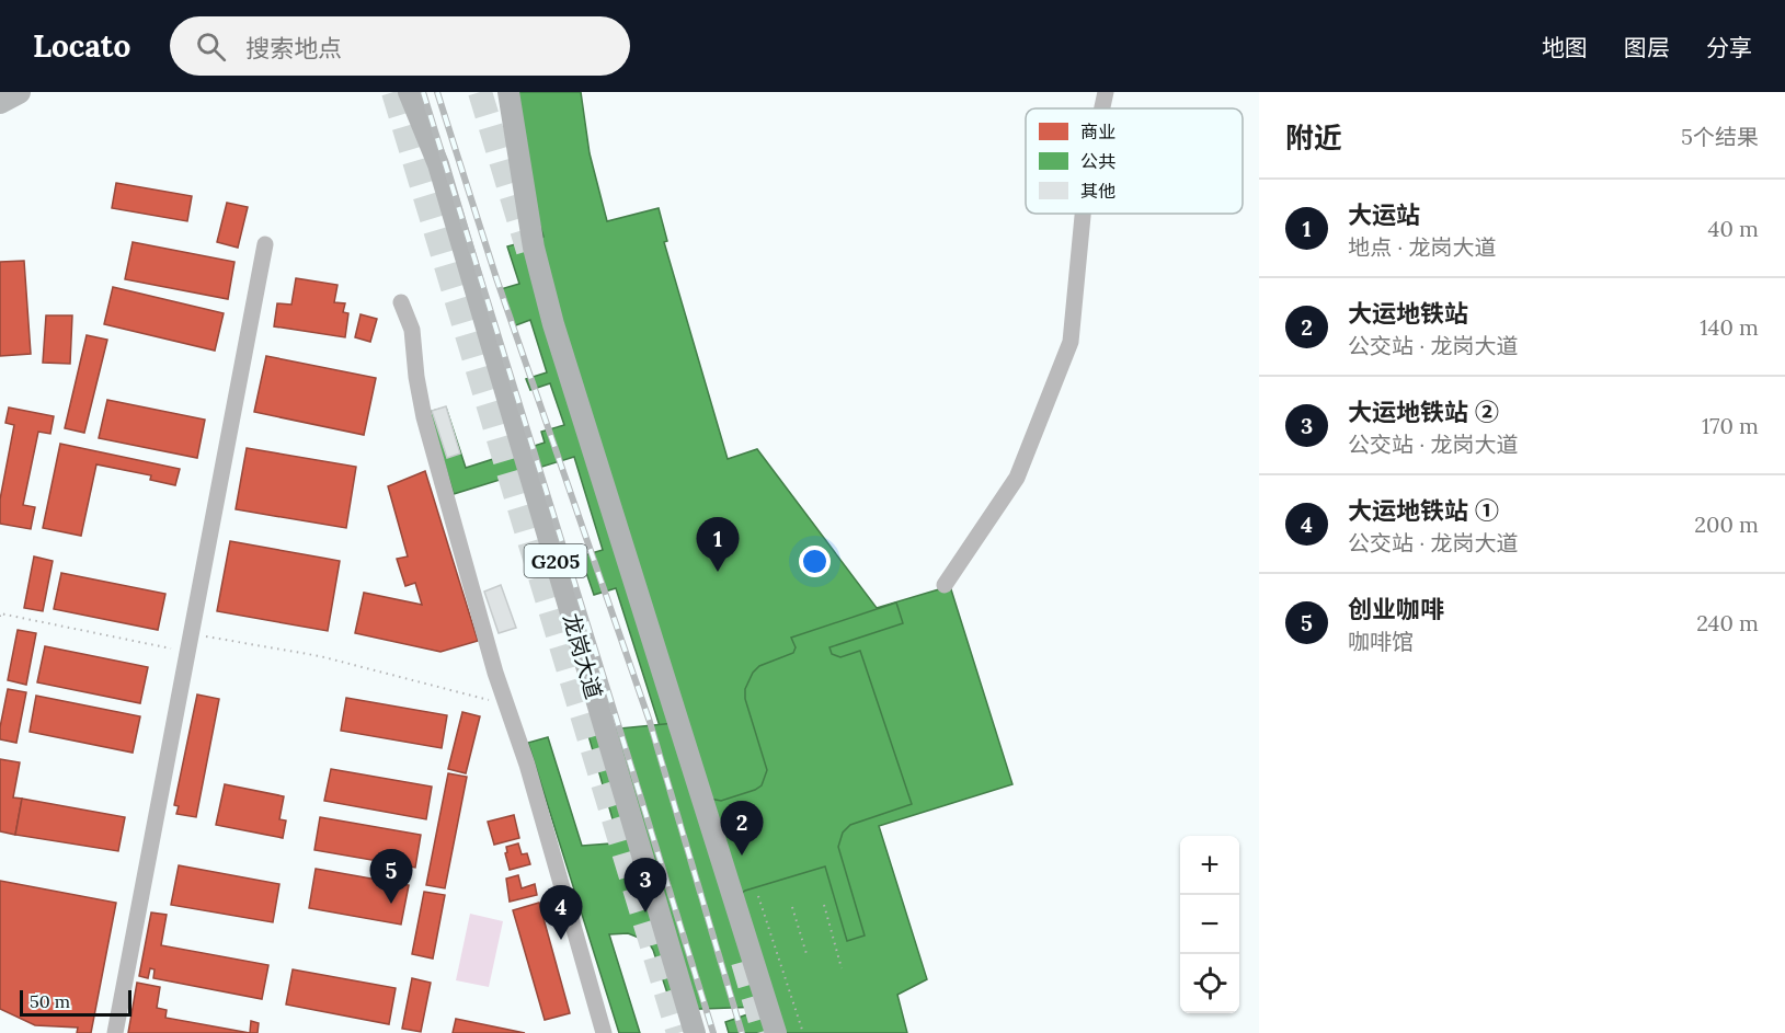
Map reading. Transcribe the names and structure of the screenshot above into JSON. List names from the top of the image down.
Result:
{
  "streets": {
    "main road": ["G205", "龙岗大道"]
  },
  "legend": ["商业", "公共", "其他"],
  "scale_bar": "50 m",
  "page": {
    "header": "Locato",
    "search": "搜索地点",
    "nav": ["地图", "图层", "分享"],
    "heading": ["附近", "5个结果"],
    "list": [
      {
        "mark": "1",
        "name": "大运站",
        "note": "地点 · 龙岗大道",
        "value": "40 m"
      },
      {
        "mark": "2",
        "name": "大运地铁站",
        "note": "公交站 · 龙岗大道",
        "value": "140 m"
      },
      {
        "mark": "3",
        "name": "大运地铁站 ②",
        "note": "公交站 · 龙岗大道",
        "value": "170 m"
      },
      {
        "mark": "4",
        "name": "大运地铁站 ①",
        "note": "公交站 · 龙岗大道",
        "value": "200 m"
      },
      {
        "mark": "5",
        "name": "创业咖啡",
        "note": "咖啡馆",
        "value": "240 m"
      }
    ],
    "pins": [
      "1",
      "2",
      "5",
      "3",
      "4"
    ],
    "map_buttons": ["+", "−"],
    "scale": "50 m"
  }
}
